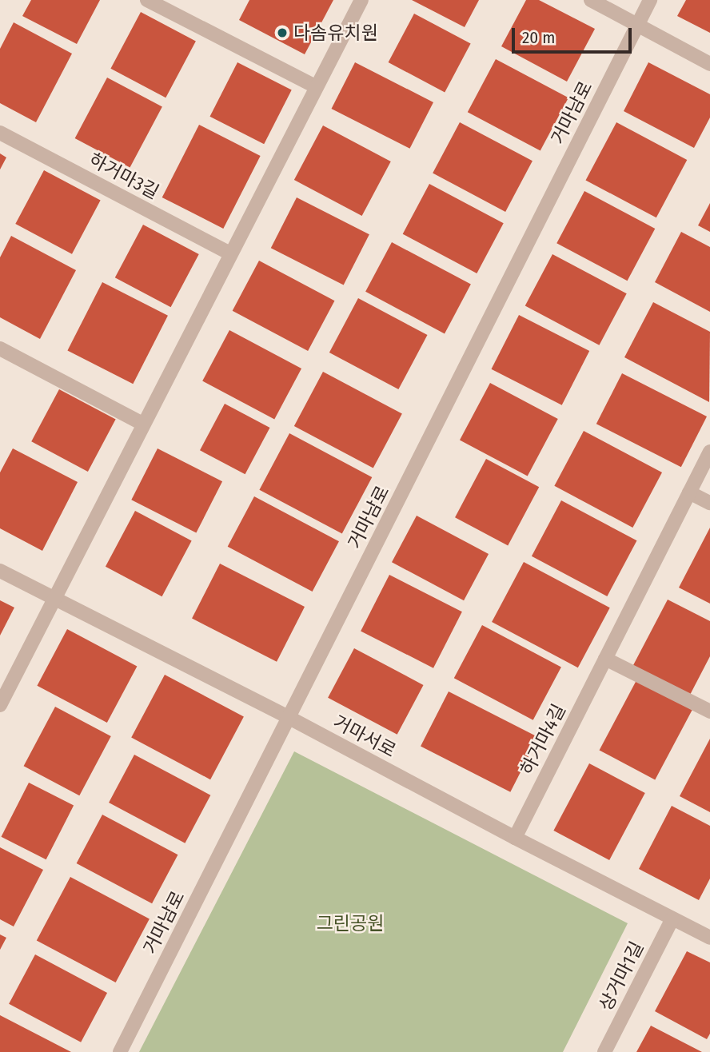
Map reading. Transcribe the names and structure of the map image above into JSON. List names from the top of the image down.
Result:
{
  "streets": {
    "street": [
      "거마남로",
      "하거마3길",
      "거마서로",
      "하거마4길",
      "상거마1길"
    ]
  },
  "crossings": [
    ["거마남로", "거마서로"],
    ["거마서로", "하거마4길"],
    ["거마서로", "상거마1길"]
  ],
  "parks": ["그린공원"],
  "places": ["다솜유치원"],
  "scale_bar": "20 m"
}
